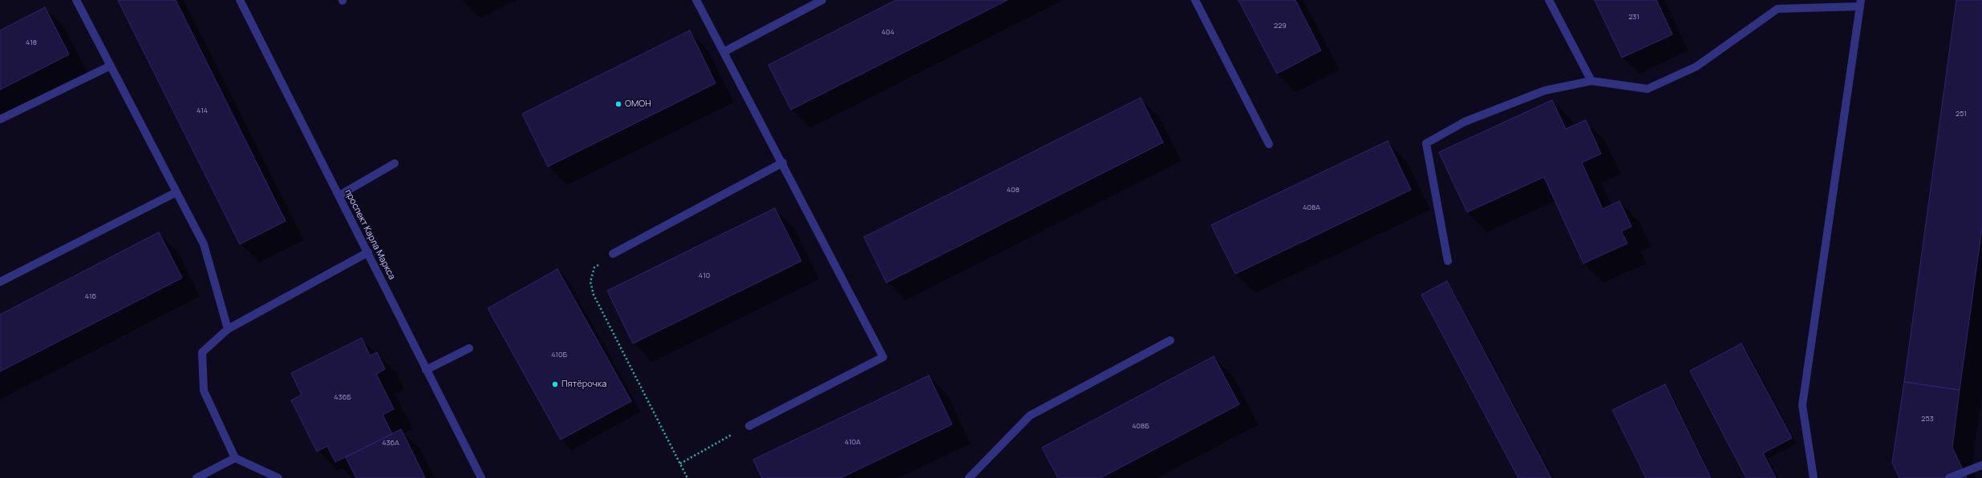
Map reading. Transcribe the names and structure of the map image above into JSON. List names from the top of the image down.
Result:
{
  "streets": {
    "street": ["проспект Карла Маркса"]
  },
  "places": ["ОМОН", "Пятёрочка"],
  "house_numbers": [
    "231",
    "229",
    "404",
    "418",
    "414",
    "251",
    "408",
    "408А",
    "410",
    "416",
    "410Б",
    "436Б",
    "253",
    "408Б",
    "410А",
    "436А"
  ]
}
